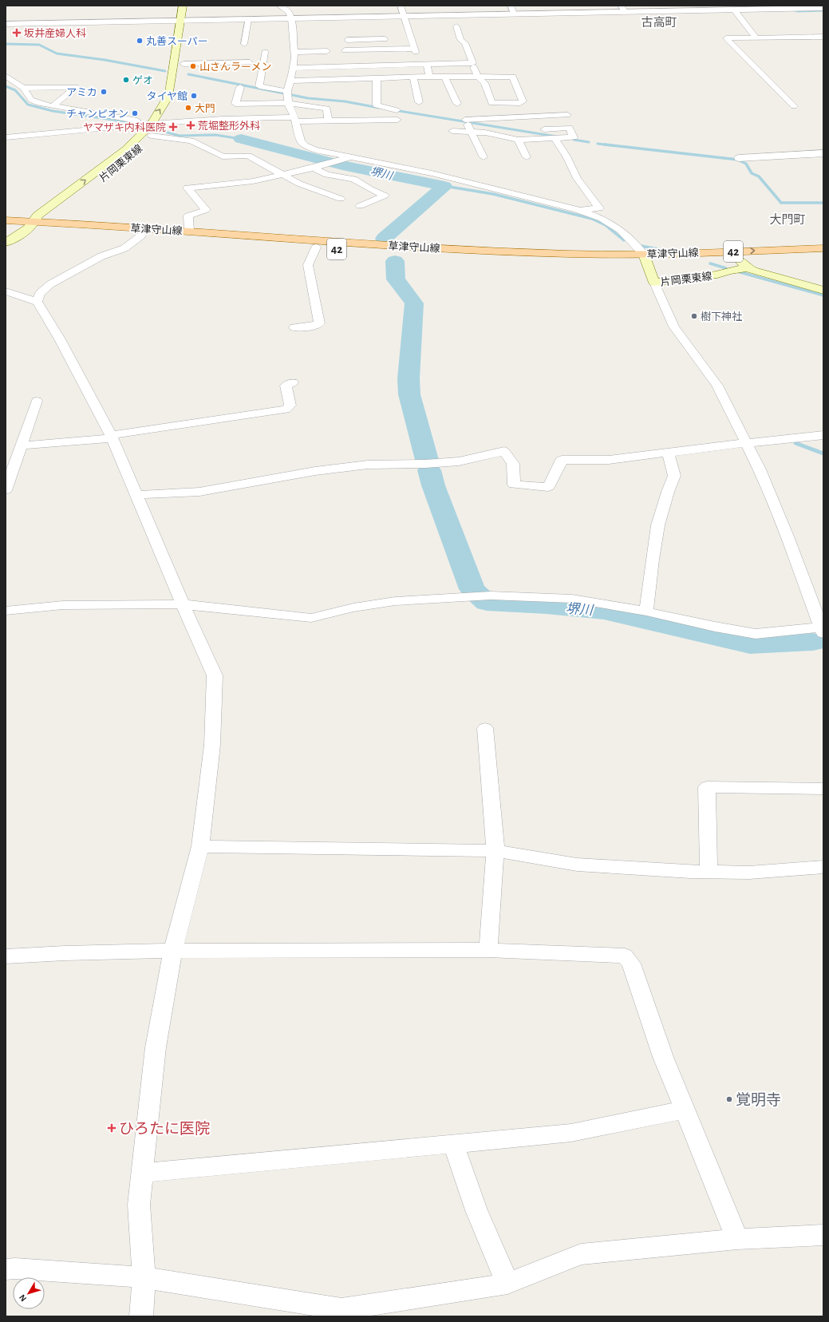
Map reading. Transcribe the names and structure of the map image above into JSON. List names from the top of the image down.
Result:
{
  "streets": {
    "main road": ["片岡栗東線", "草津守山線", "42"]
  },
  "crossings": [
    ["片岡栗東線", "草津守山線"]
  ],
  "districts": ["古高町", "大門町"],
  "water": ["堺川"],
  "places": {
    "health": [
      "坂井産婦人科",
      "荒堀整形外科",
      "ヤマザキ内科医院",
      "ひろたに医院"
    ],
    "other": [
      "丸善スーパー",
      "山さんラーメン",
      "ゲオ",
      "アミカ",
      "タイヤ館",
      "大門",
      "チャンピオン",
      "樹下神社",
      "覚明寺"
    ]
  },
  "north": "bottom left"
}
